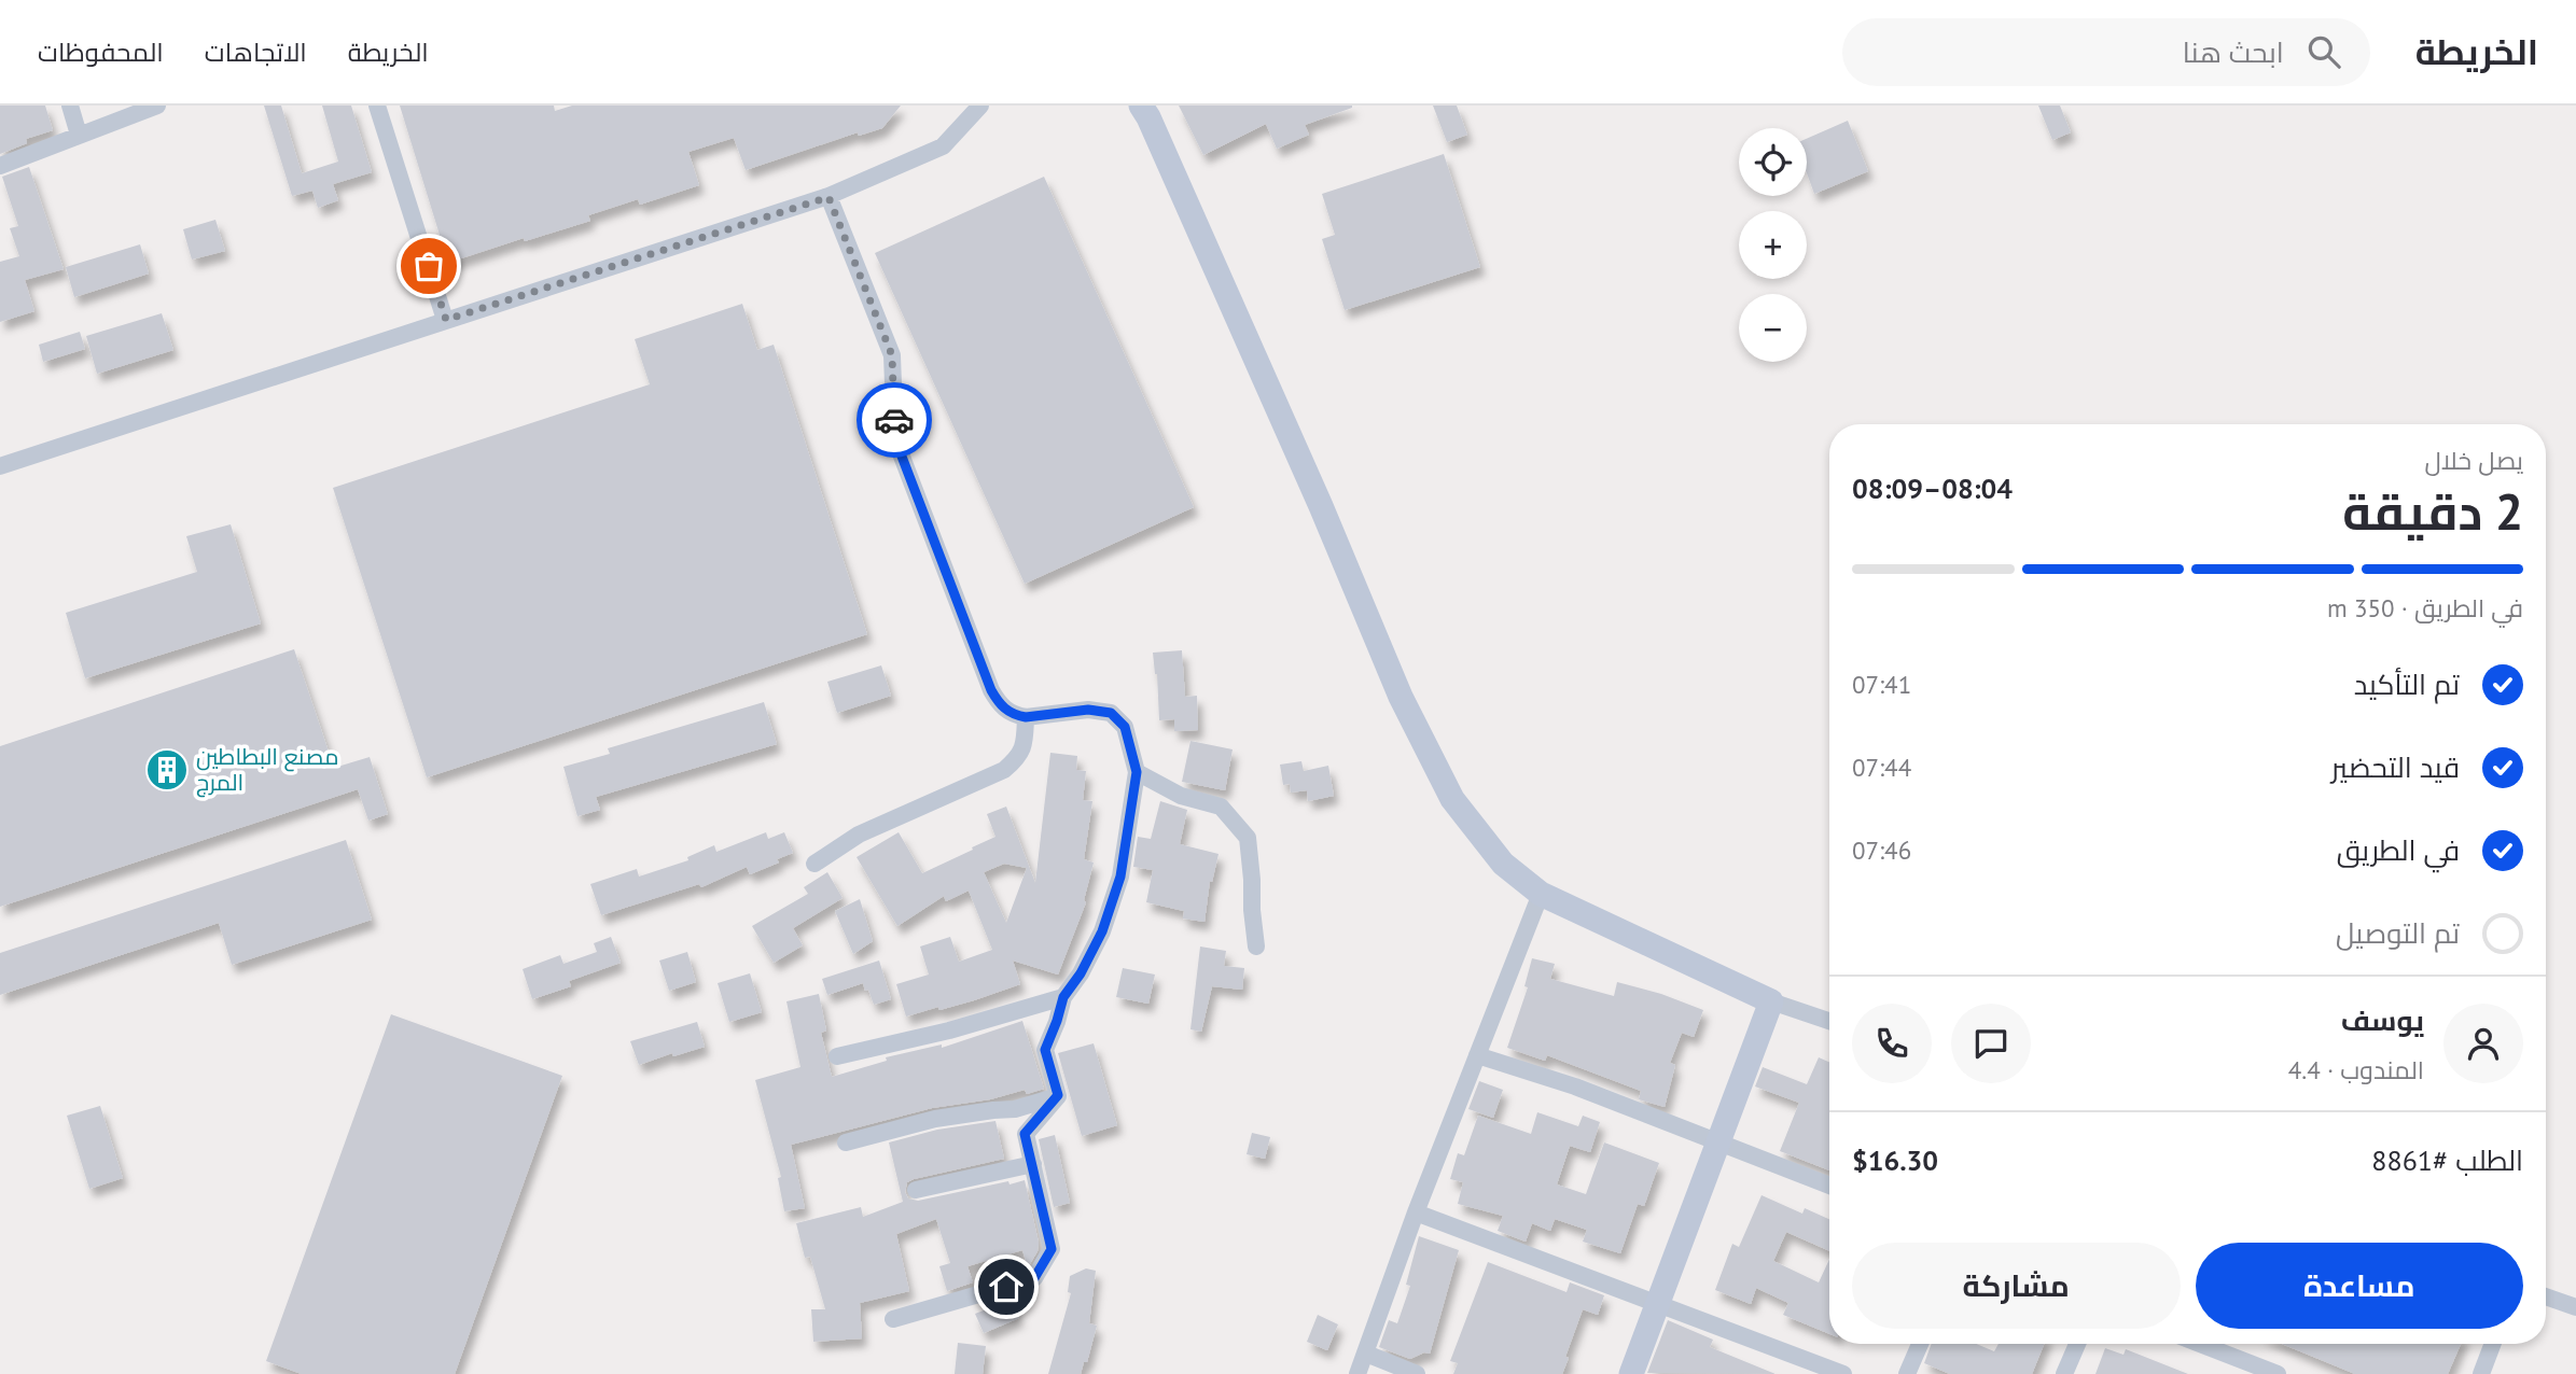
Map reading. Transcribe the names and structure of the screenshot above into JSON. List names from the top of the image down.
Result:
{
  "places": {
    "building": ["مصنع البطاطين المرج"]
  },
  "page": {
    "header": "الخريطة",
    "search": "ابحث هنا",
    "nav": ["الخريطة", "الاتجاهات", "المحفوظات"],
    "map_buttons": ["+", "−"],
    "heading": ["2 دقيقة", "يصل خلال", "08:04–08:09"],
    "panel": [
      "يوسف",
      "المندوب · 4.4",
      "الطلب #8861",
      "$16.30"
    ],
    "bar": "في الطريق · 350 m",
    "list": [
      ["تم التأكيد", "07:41"],
      ["قيد التحضير", "07:44"],
      ["في الطريق", "07:46"],
      "تم التوصيل"
    ],
    "buttons": ["مساعدة", "مشاركة"]
  }
}
